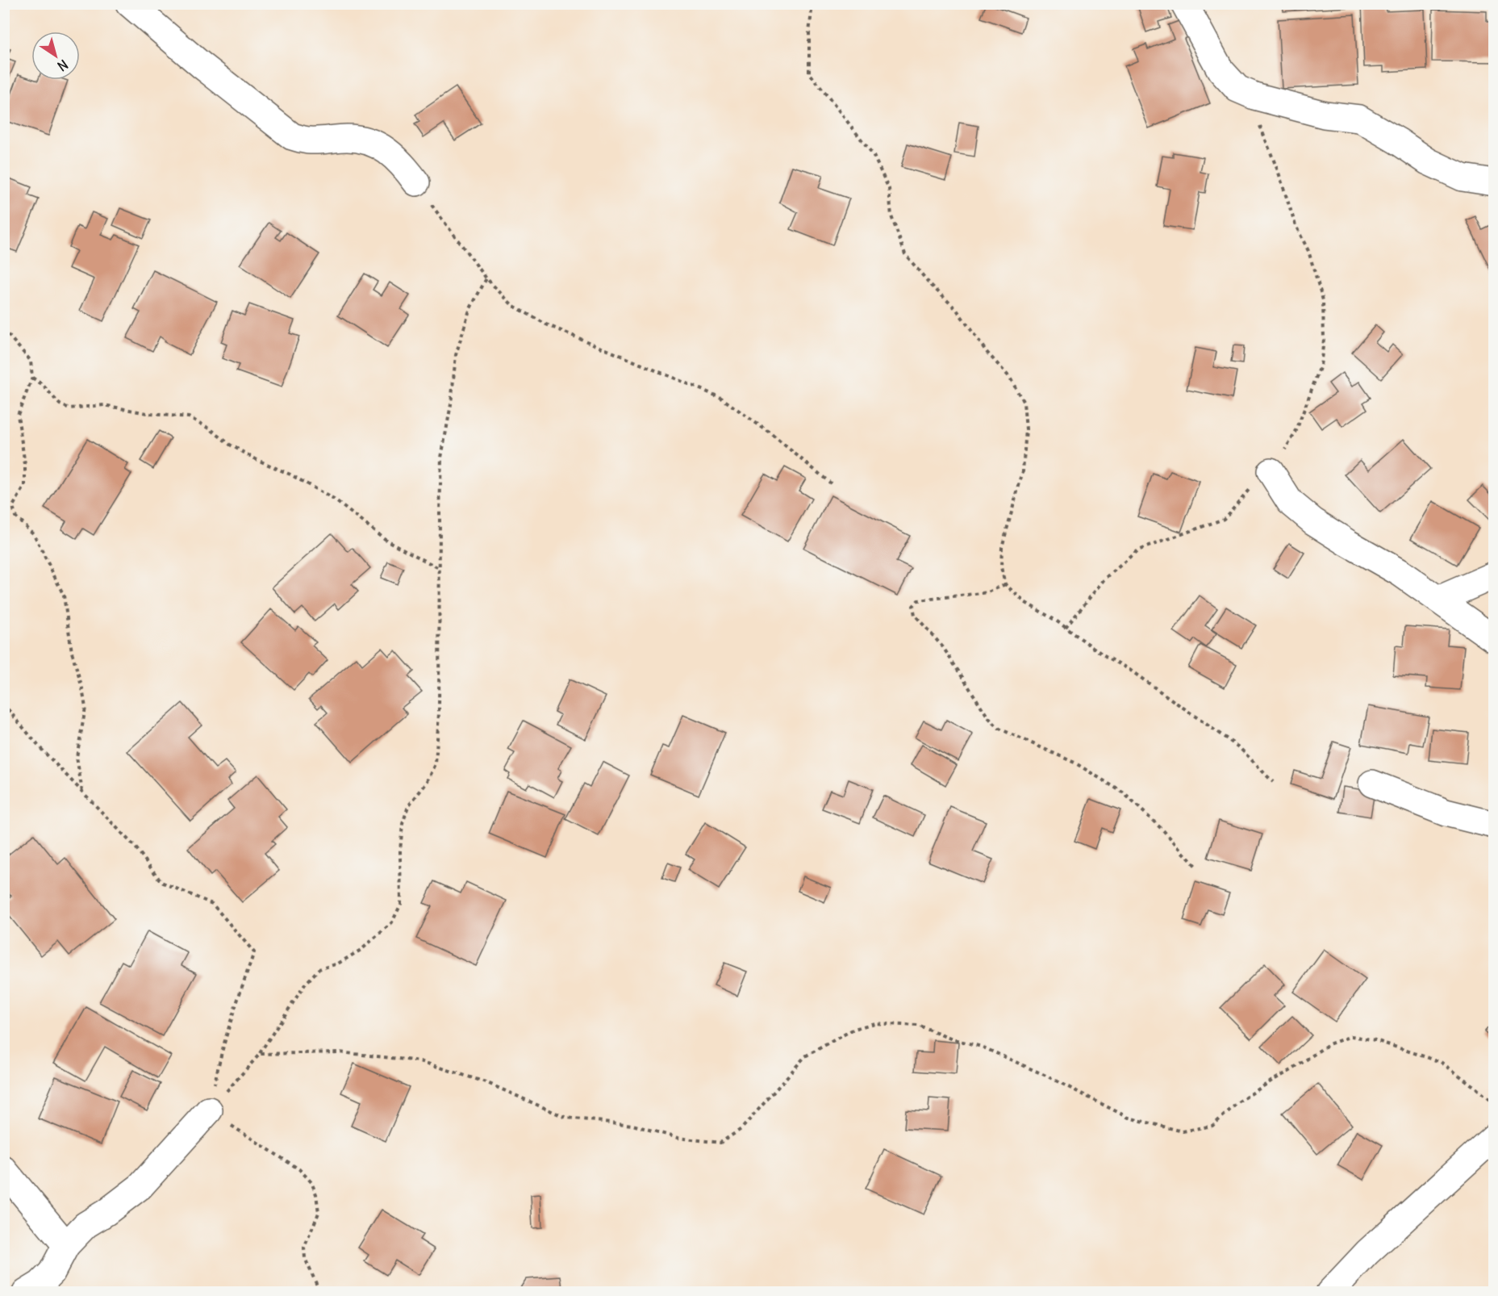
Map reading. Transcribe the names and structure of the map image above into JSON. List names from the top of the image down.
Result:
{
  "north": "bottom right"
}
